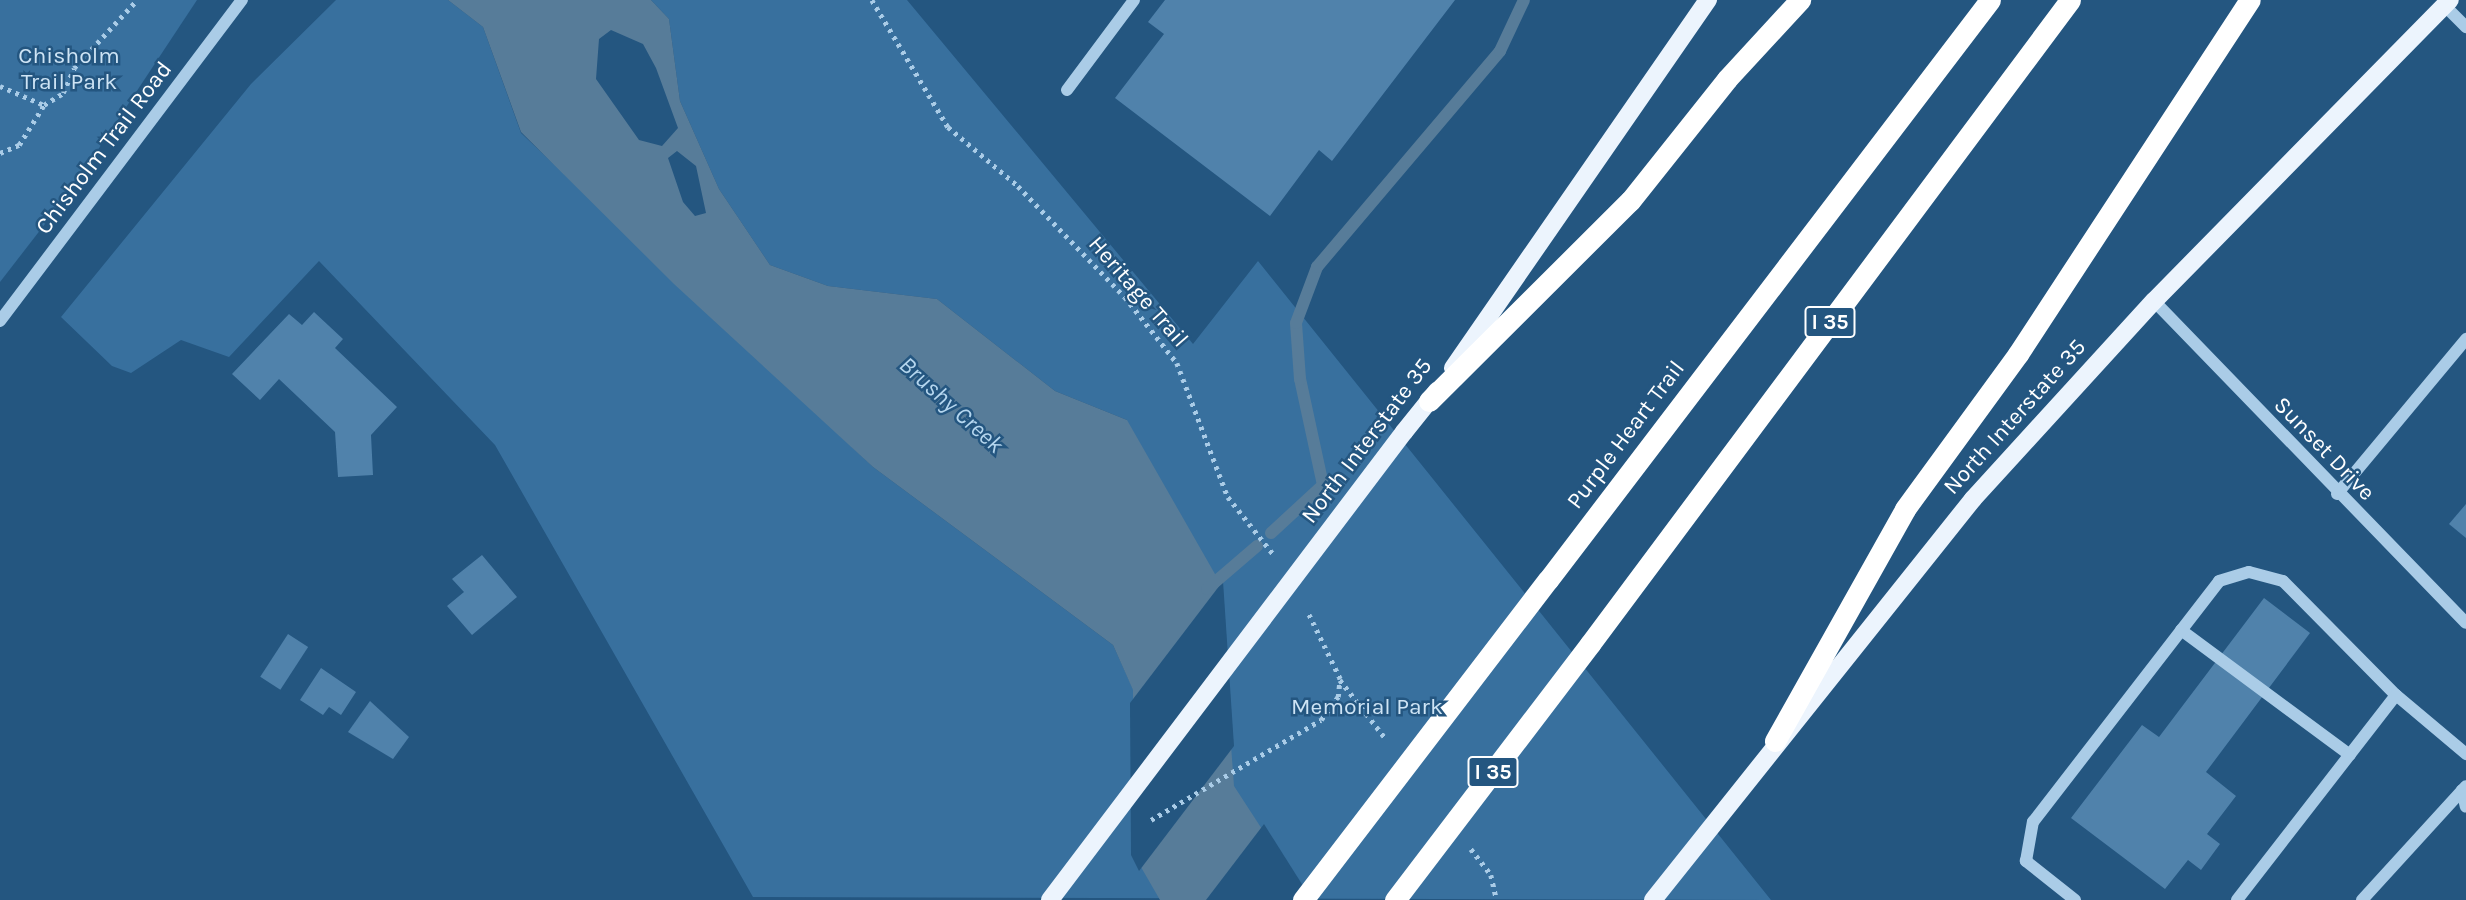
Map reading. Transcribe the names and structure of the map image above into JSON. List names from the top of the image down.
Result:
{
  "streets": {
    "highway": ["I 35", "Purple Heart Trail"],
    "main road": ["North Interstate 35"],
    "street": ["Chisholm Trail Road", "Sunset Drive"],
    "path": ["Heritage Trail"]
  },
  "crossings": [
    ["North Interstate 35", "Sunset Drive"]
  ],
  "water": ["Brushy Creek"],
  "parks": ["Chisholm Trail Park", "Memorial Park"]
}
